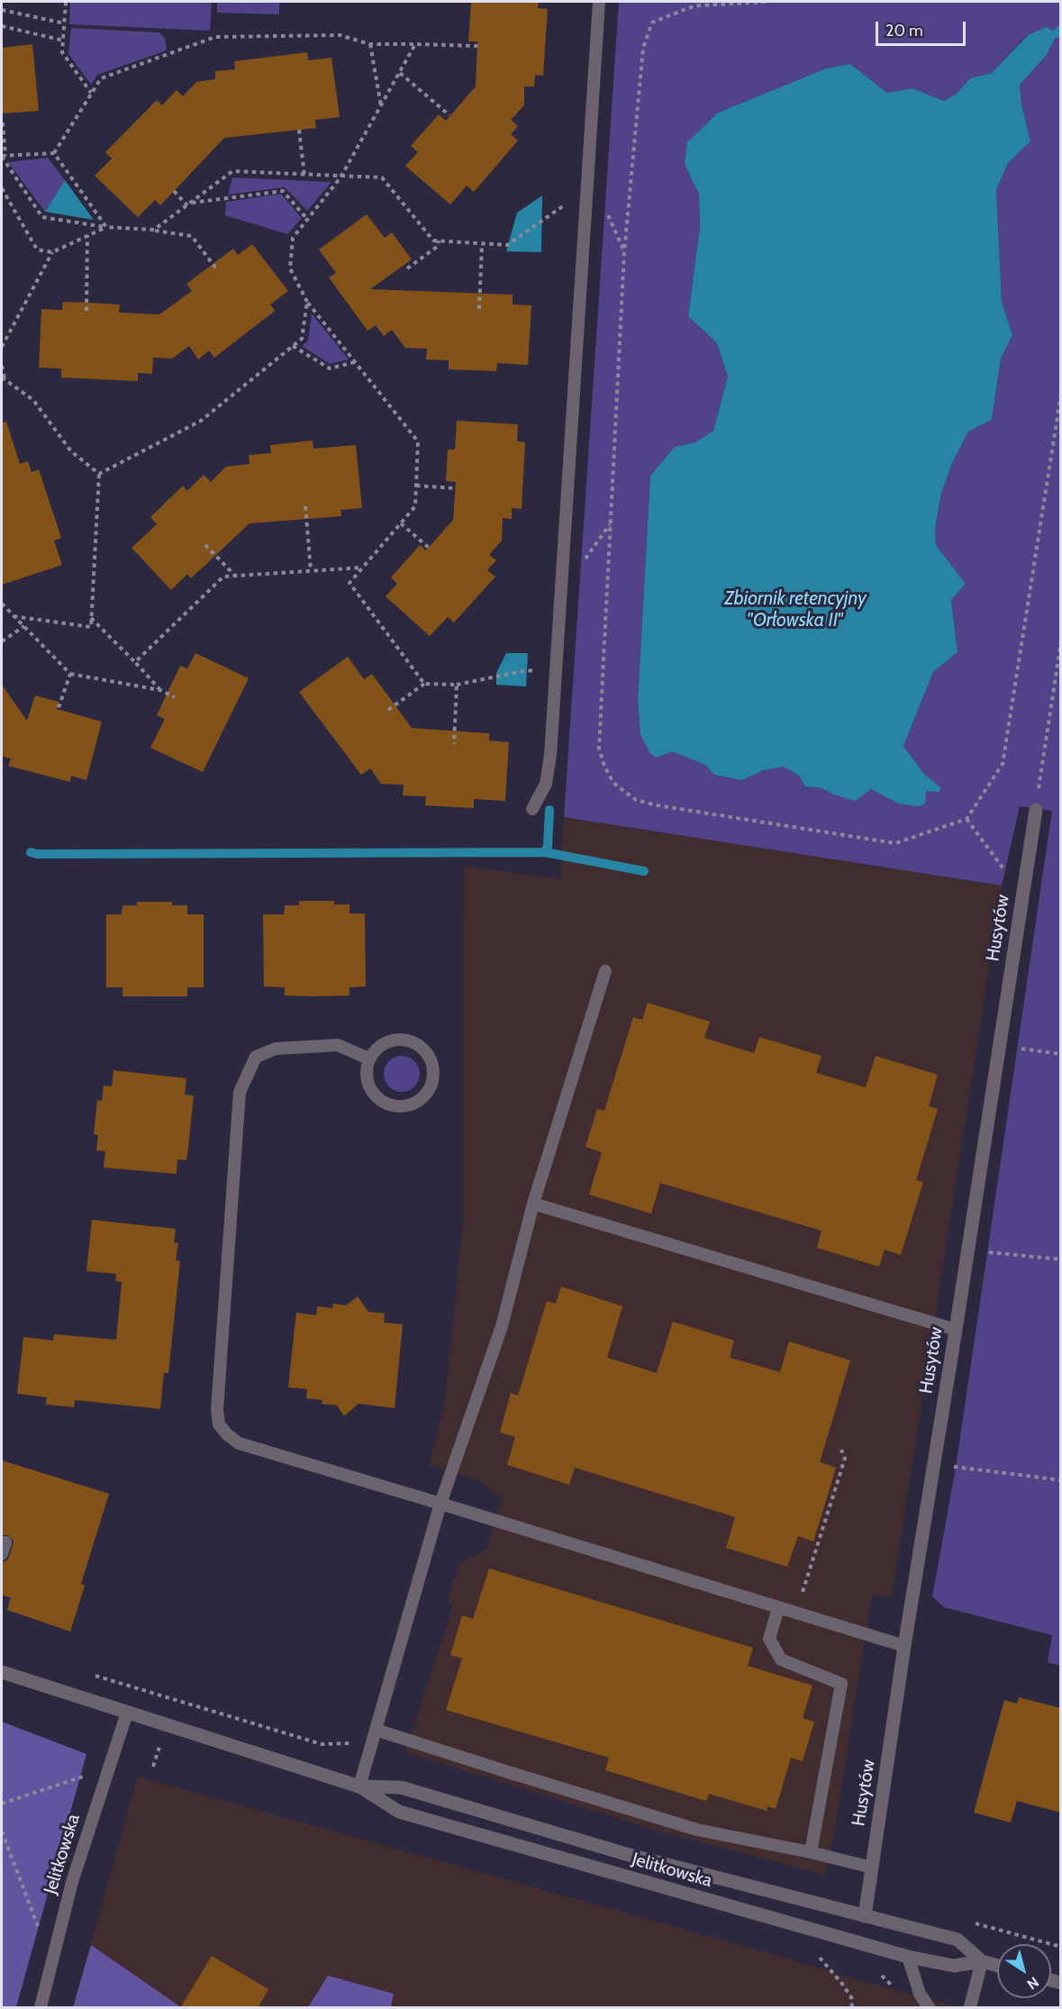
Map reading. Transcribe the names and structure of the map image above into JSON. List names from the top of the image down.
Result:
{
  "streets": {
    "street": ["Husytów", "Jelitkowska"]
  },
  "crossings": [
    ["Husytów", "Jelitkowska"]
  ],
  "water": ["Zbiornik retencyjny \"Orłowska II\""],
  "scale_bar": "20 m",
  "north": "bottom right"
}
